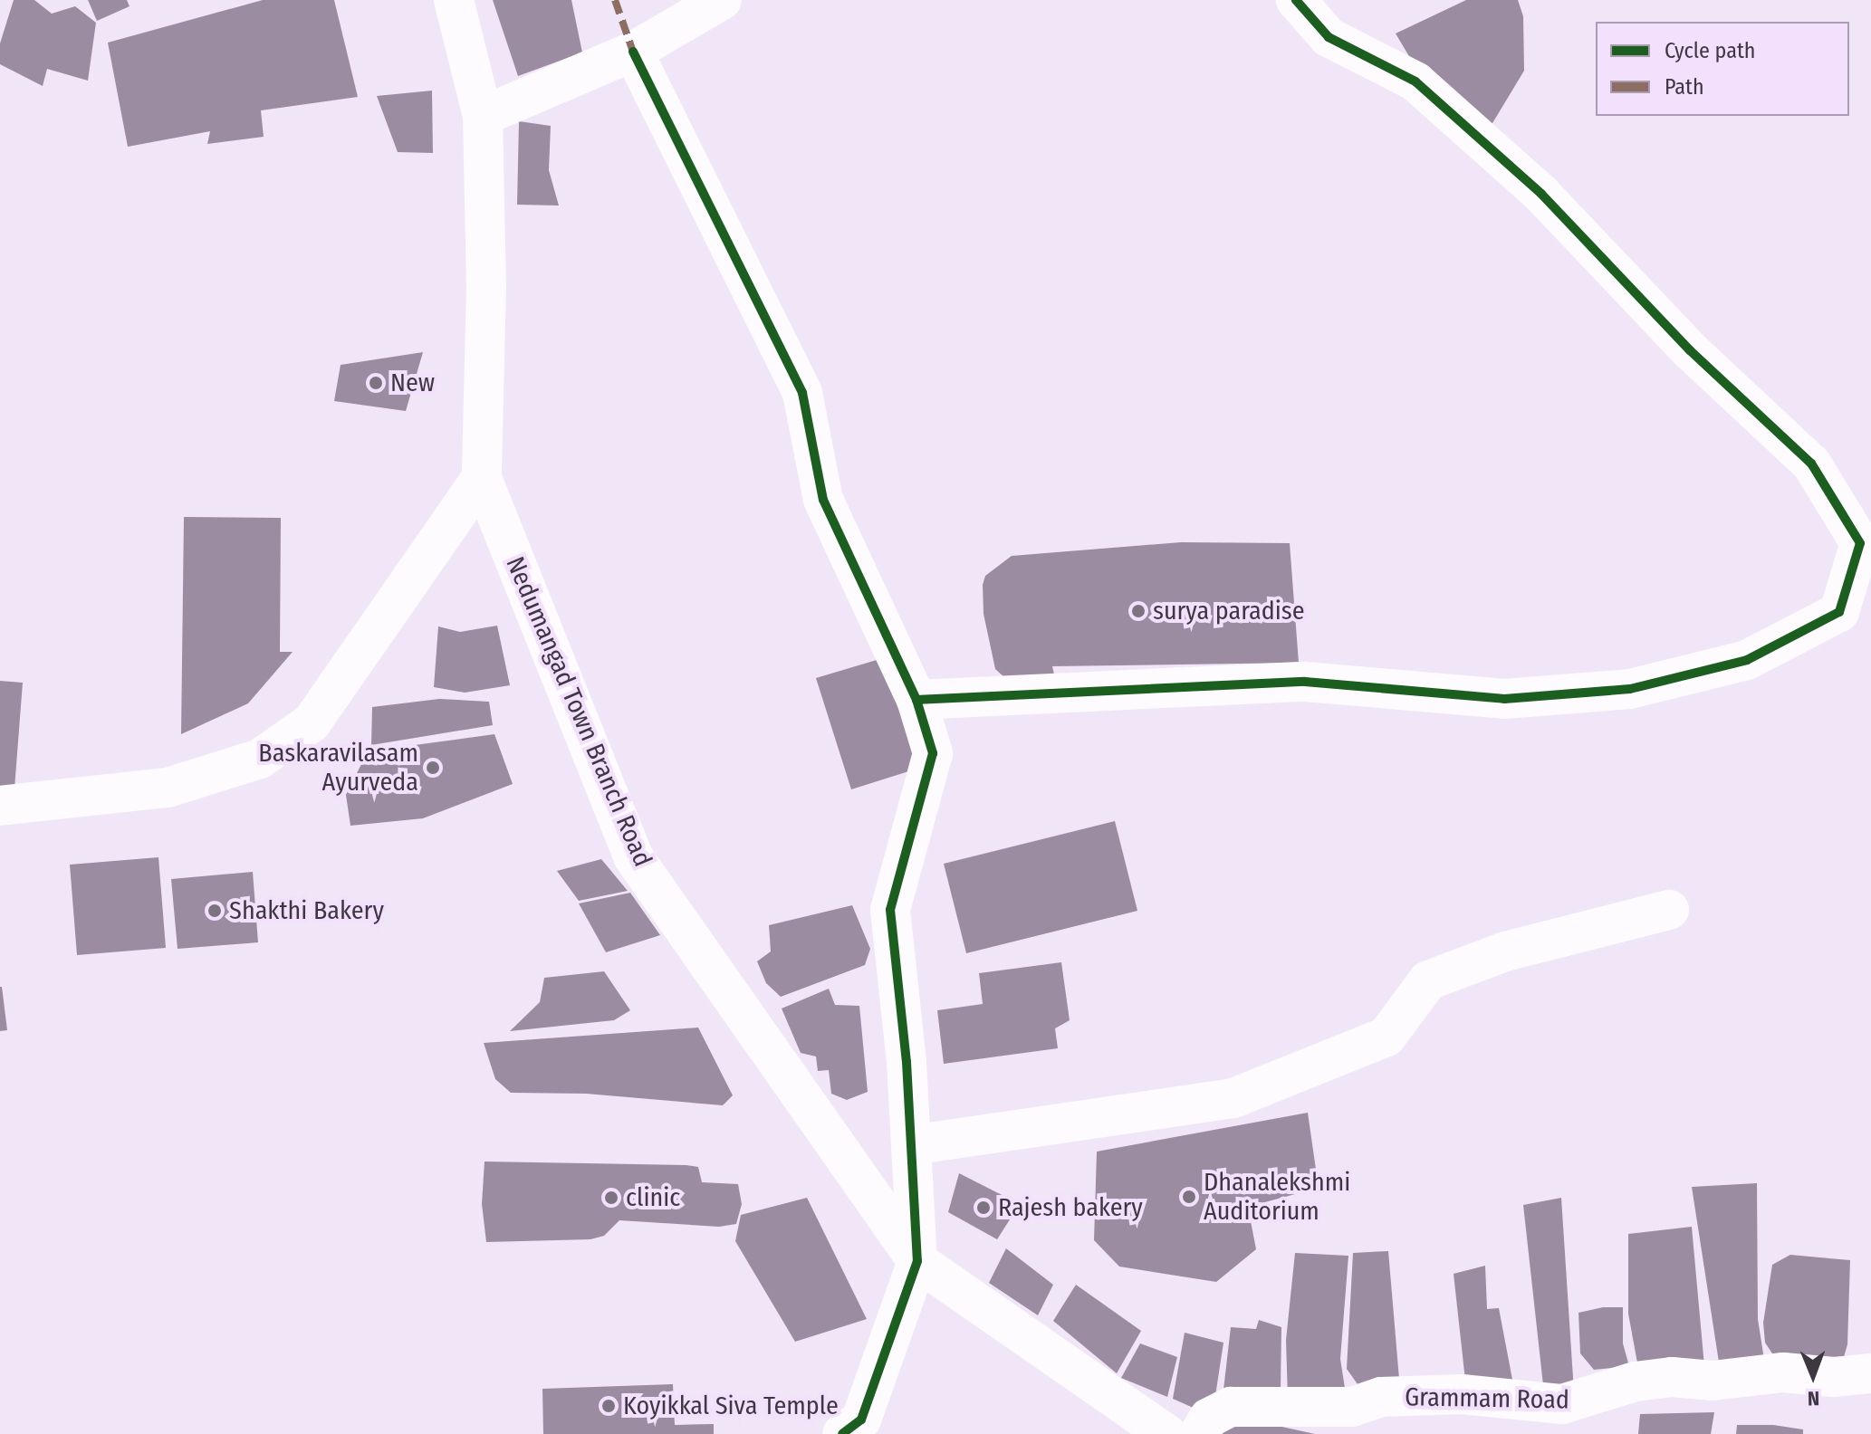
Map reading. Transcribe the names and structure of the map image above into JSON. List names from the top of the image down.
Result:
{
  "streets": {
    "street": ["Nedumangad Town Branch Road", "Grammam Road"]
  },
  "places": [
    "New",
    "surya paradise",
    "Baskaravilasam Ayurveda",
    "Shakthi Bakery",
    "Dhanalekshmi Auditorium",
    "clinic",
    "Rajesh bakery",
    "Koyikkal Siva Temple"
  ],
  "legend": ["Cycle path", "Path"],
  "north": "bottom"
}
